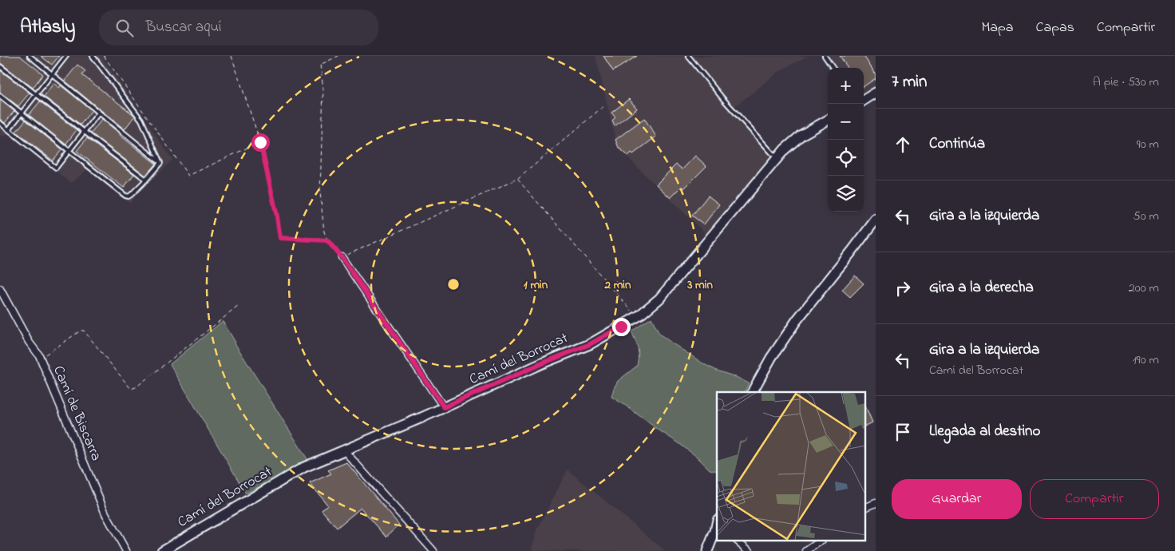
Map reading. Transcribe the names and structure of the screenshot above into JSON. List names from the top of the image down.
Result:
{
  "streets": {
    "street": ["Camí del Borrocat", "Camí de Biscarra"]
  },
  "page": {
    "header": "Atlasly",
    "search": "Buscar aquí",
    "nav": ["Mapa", "Capas", "Compartir"],
    "heading": ["7 min", "A pie · 530 m"],
    "map_buttons": ["+", "−"],
    "list": [
      ["Continúa", "90 m"],
      ["Gira a la izquierda", "50 m"],
      ["Gira a la derecha", "200 m"],
      ["Gira a la izquierda", "Camí del Borrocat", "190 m"],
      "Llegada al destino"
    ],
    "buttons": ["Guardar", "Compartir"]
  },
  "rings": ["1 min", "2 min", "3 min"]
}
